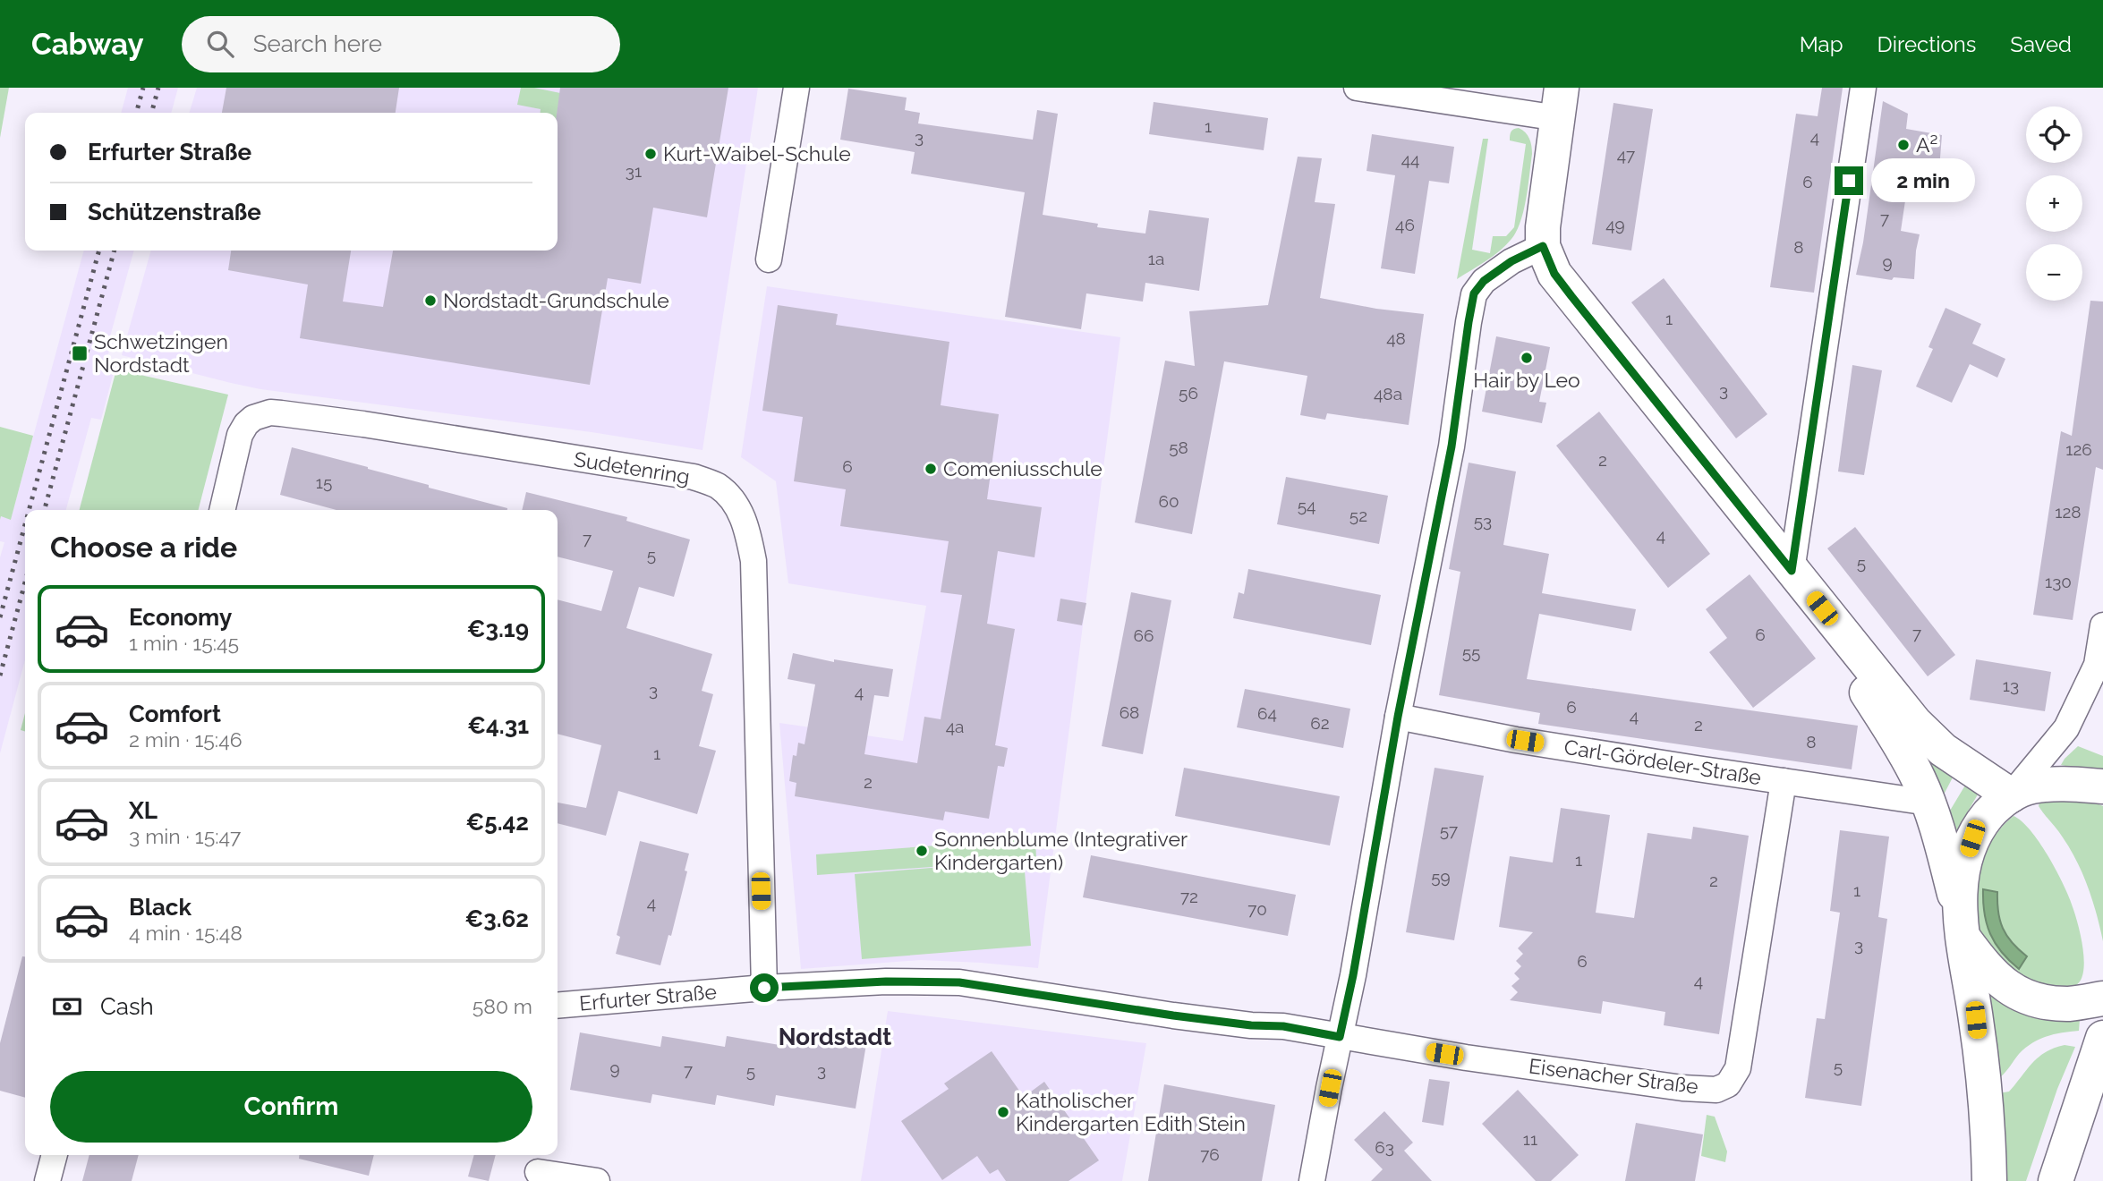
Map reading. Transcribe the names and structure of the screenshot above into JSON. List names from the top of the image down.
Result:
{
  "streets": {
    "street": [
      "Sudetenring",
      "Carl-Gördeler-Straße",
      "Erfurter Straße",
      "Eisenacher Straße"
    ]
  },
  "crossings": [
    ["Sudetenring", "Erfurter Straße"],
    ["Carl-Gördeler-Straße", "Eisenacher Straße"],
    ["Erfurter Straße", "Eisenacher Straße"]
  ],
  "districts": ["Nordstadt"],
  "places": {
    "other": [
      "A²",
      "Kurt-Waibel-Schule",
      "Nordstadt-Grundschule",
      "Hair by Leo",
      "Comeniusschule",
      "Sonnenblume (Integrativer Kindergarten)",
      "Katholischer Kindergarten Edith Stein"
    ],
    "transit": ["Schwetzingen Nordstadt"]
  },
  "house_numbers": [
    "1",
    "3",
    "4",
    "47",
    "44",
    "31",
    "6",
    "7",
    "46",
    "49",
    "8",
    "1a",
    "9",
    "1",
    "48",
    "3",
    "56",
    "48a",
    "58",
    "126",
    "2",
    "6",
    "15",
    "60",
    "54",
    "128",
    "52",
    "53",
    "4",
    "7",
    "5",
    "5",
    "130",
    "7",
    "6",
    "66",
    "55",
    "13",
    "3",
    "4",
    "6",
    "68",
    "64",
    "4",
    "62",
    "2",
    "4a",
    "8",
    "1",
    "2",
    "57",
    "1",
    "59",
    "2",
    "1",
    "72",
    "4",
    "70",
    "3",
    "6",
    "4",
    "5",
    "9",
    "7",
    "3",
    "5",
    "11",
    "63",
    "76"
  ],
  "page": {
    "header": "Cabway",
    "search": "Search here",
    "nav": ["Map", "Directions", "Saved"],
    "map_buttons": ["+", "−"],
    "banner": ["Erfurter Straße", "Schützenstraße"],
    "bubble": "2 min",
    "heading": "Choose a ride",
    "list": [
      {
        "name": "Economy",
        "note": "1 min · 15:45",
        "value": "€3.19"
      },
      {
        "name": "Comfort",
        "note": "2 min · 15:46",
        "value": "€4.31"
      },
      {
        "name": "XL",
        "note": "3 min · 15:47",
        "value": "€5.42"
      },
      {
        "name": "Black",
        "note": "4 min · 15:48",
        "value": "€3.62"
      }
    ],
    "pay": ["Cash", "580 m"],
    "buttons": "Confirm"
  }
}
